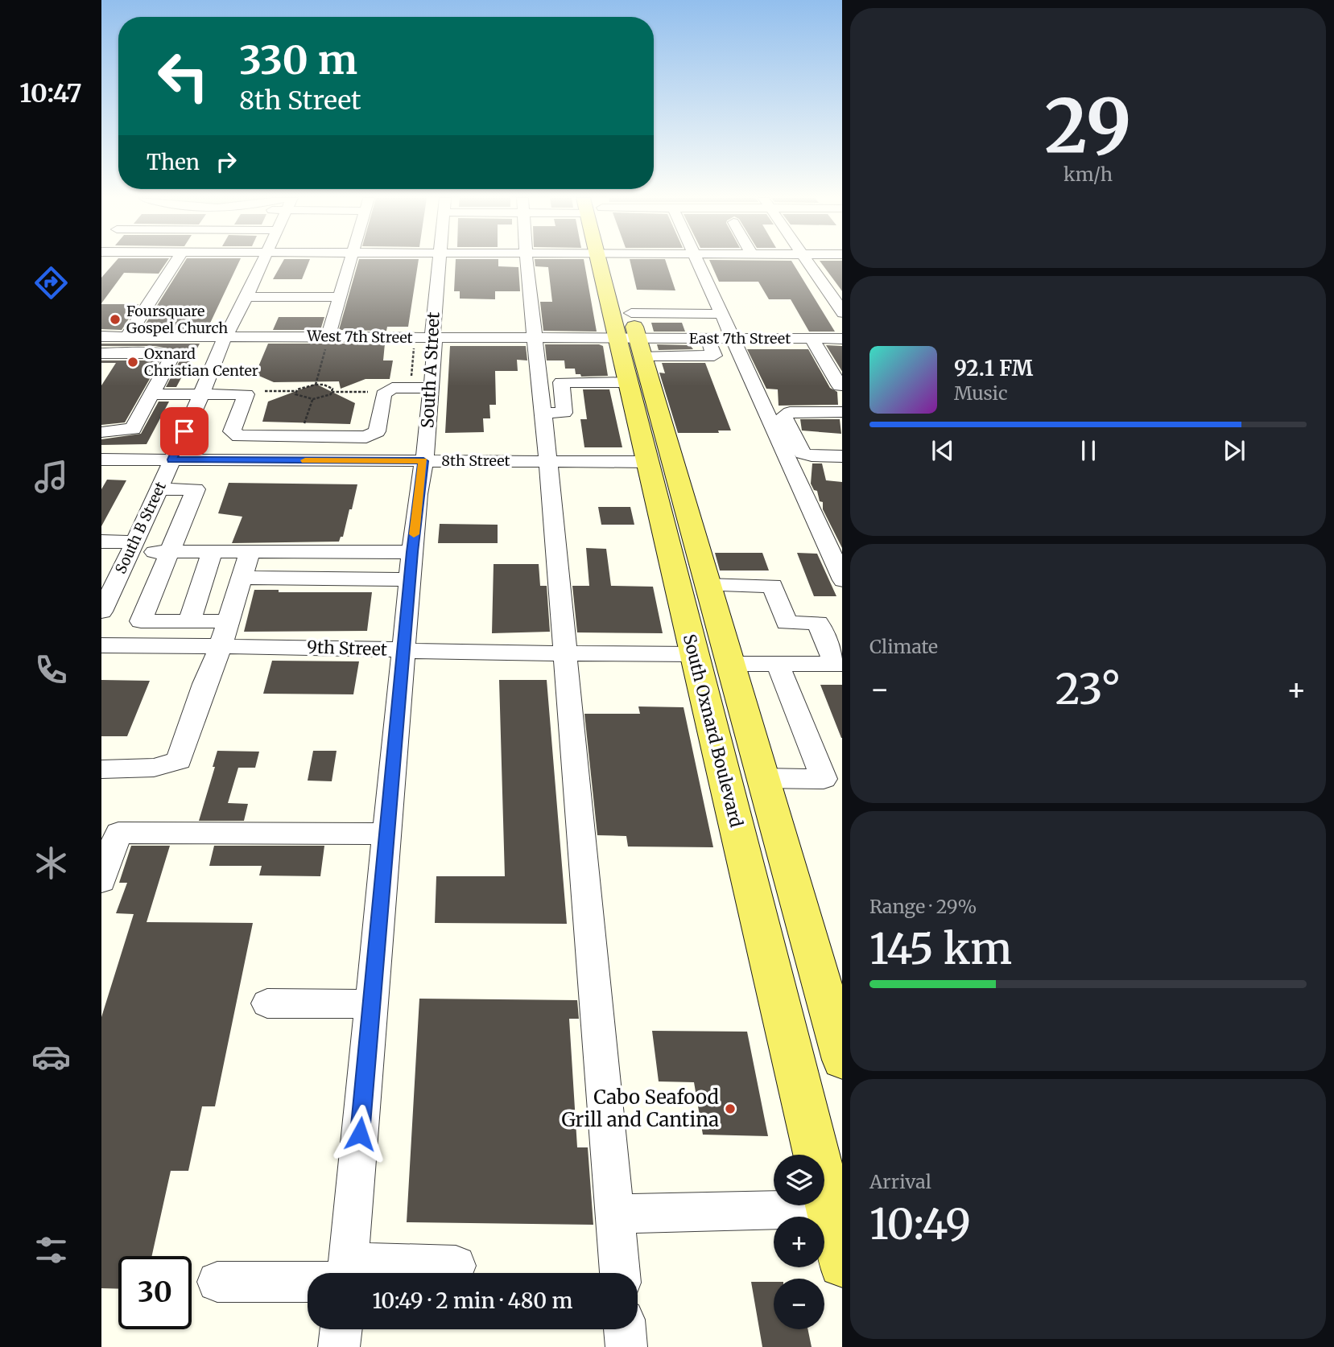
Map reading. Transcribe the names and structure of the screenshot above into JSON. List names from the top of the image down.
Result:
{
  "streets": {
    "main road": ["South Oxnard Boulevard"],
    "street": [
      "West 7th Street",
      "East 7th Street",
      "South A Street",
      "8th Street",
      "South B Street",
      "9th Street"
    ]
  },
  "crossings": [
    ["West 7th Street", "East 7th Street"],
    ["West 7th Street", "South A Street"],
    ["West 7th Street", "South B Street"],
    ["West 7th Street", "South Oxnard Boulevard"],
    ["South A Street", "8th Street"],
    ["South A Street", "9th Street"],
    ["8th Street", "South B Street"],
    ["8th Street", "South Oxnard Boulevard"],
    ["9th Street", "South Oxnard Boulevard"]
  ],
  "places": ["Foursquare Gospel Church", "Oxnard Christian Center", "Cabo Seafood Grill and Cantina"],
  "page": {
    "tabs": "10:47",
    "tile": [
      ["29", "km/h"],
      "Climate",
      ["Range · 29%", "145 km"],
      ["Arrival", "10:49"]
    ],
    "turn": ["330 m", "8th Street"],
    "then": "Then",
    "song": ["92.1 FM", "Music"],
    "heat": ["−", "23°", "+"],
    "map_buttons": ["+", "−"],
    "limit": "30",
    "trip": "10:49 · 2 min · 480 m"
  }
}
